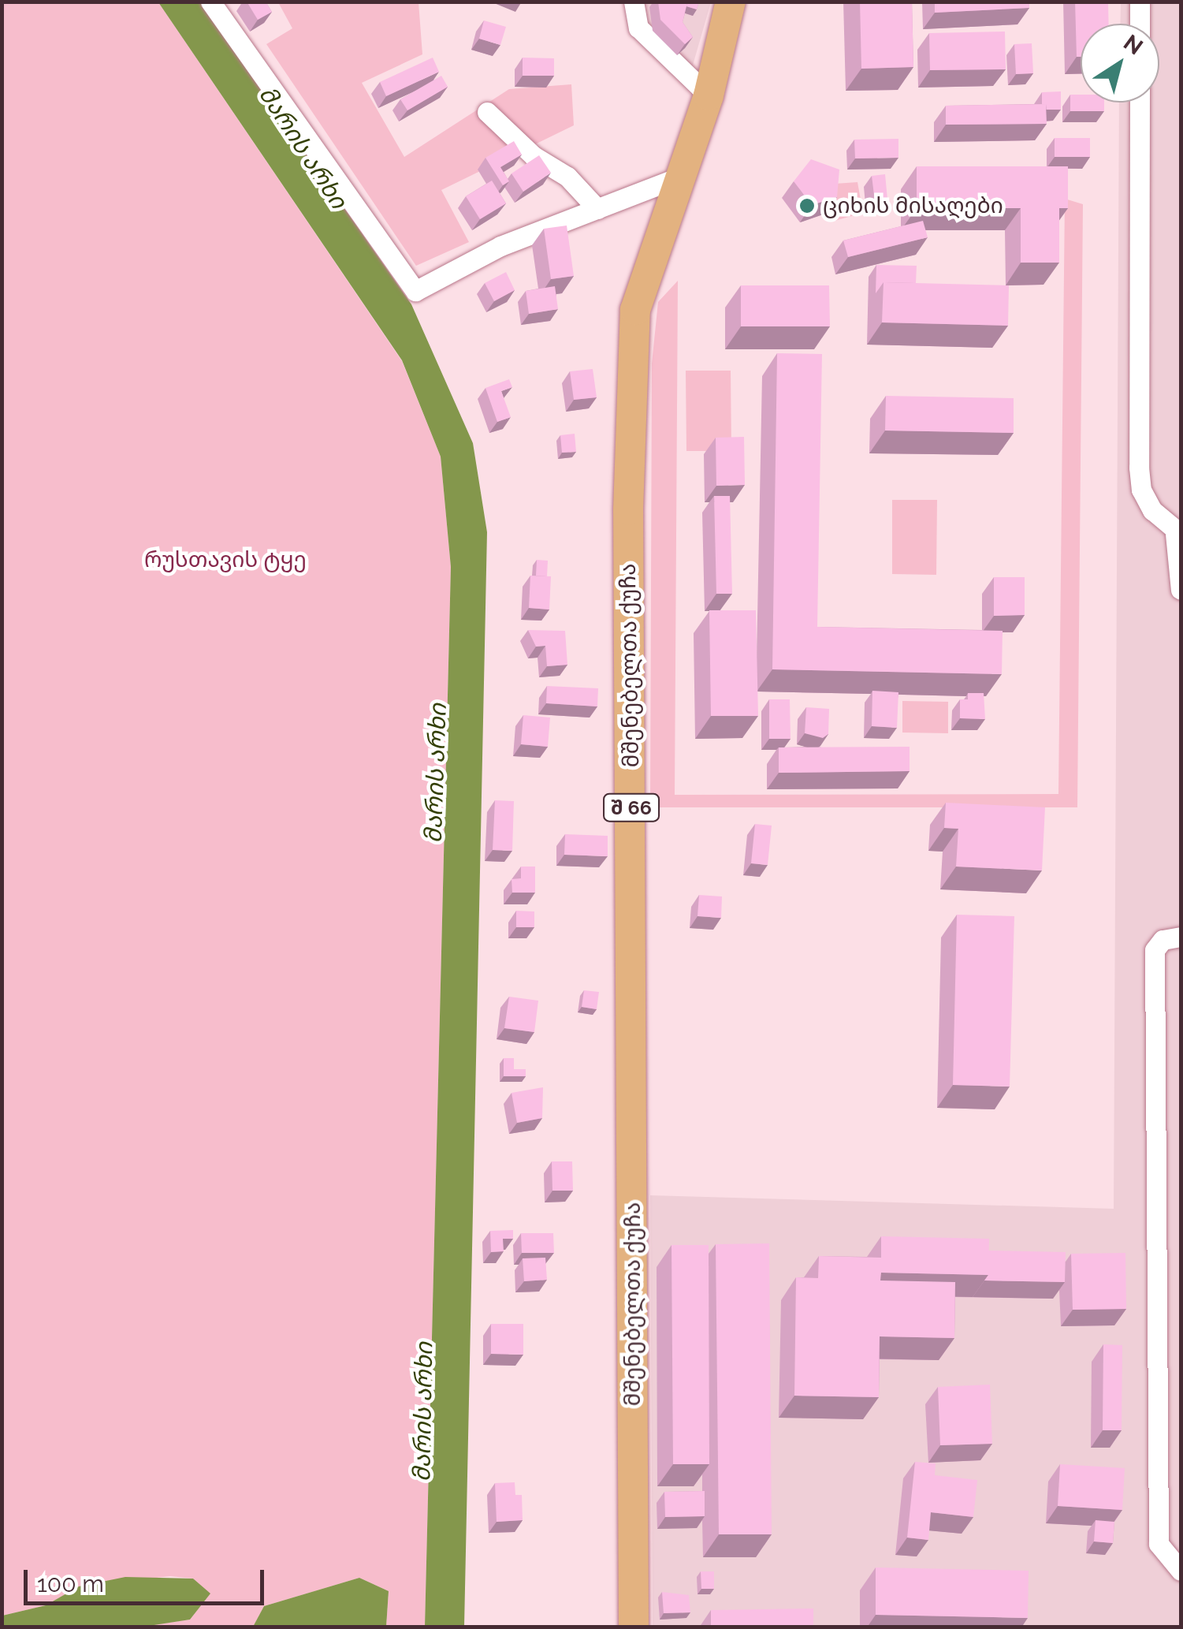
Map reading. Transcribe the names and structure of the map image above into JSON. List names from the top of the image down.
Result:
{
  "streets": {
    "main road": ["მშენებელთა ქუჩა", "შ 66"]
  },
  "water": ["მარის არხი"],
  "parks": ["რუსთავის ტყე"],
  "places": ["ციხის მისაღები"],
  "scale_bar": "100 m",
  "north": "top right"
}
